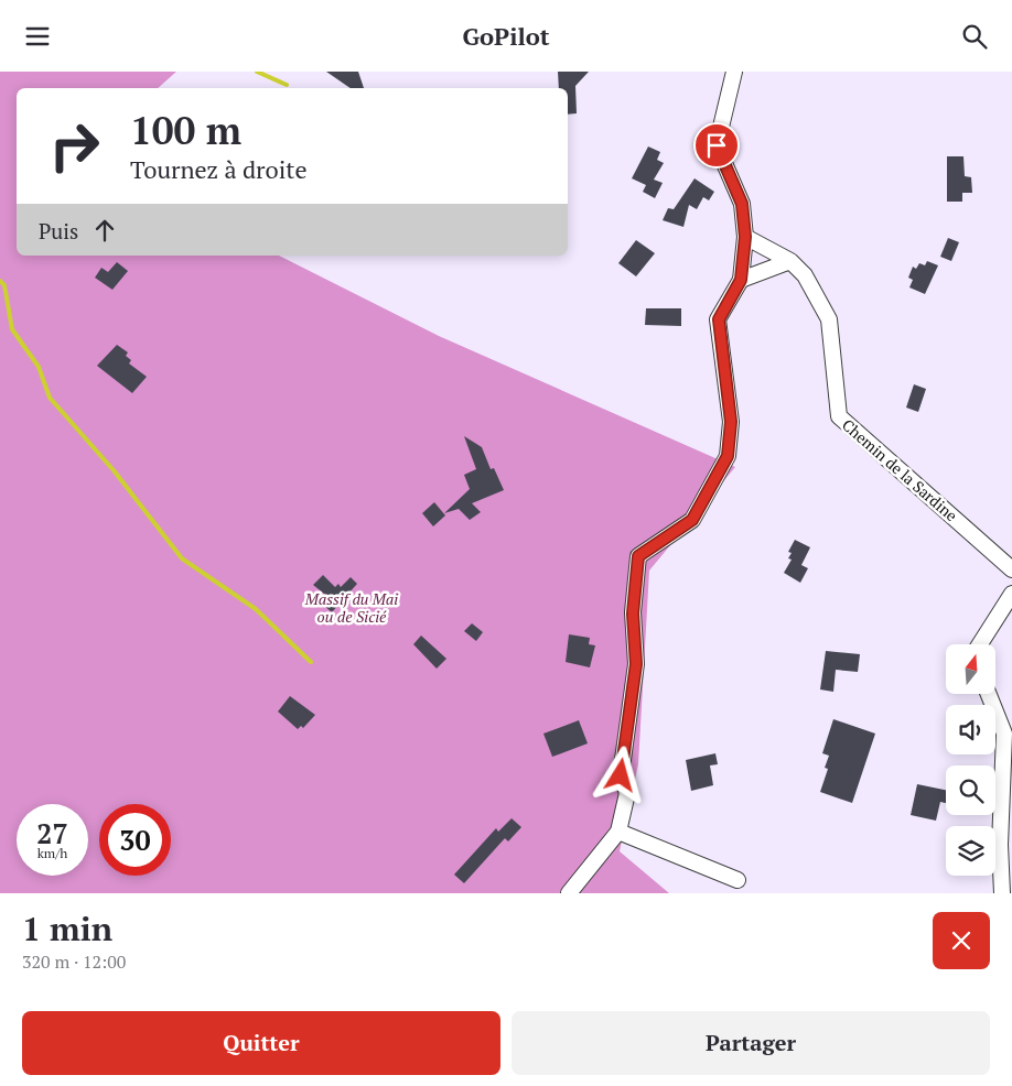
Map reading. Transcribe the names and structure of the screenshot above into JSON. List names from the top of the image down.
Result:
{
  "streets": {
    "street": ["Chemin de la Sardine"]
  },
  "parks": ["Massif du Mai ou de Sicié"],
  "north": "top",
  "page": {
    "header": "GoPilot",
    "turn": ["100 m", "Tournez à droite"],
    "then": "Puis",
    "speed": "27 km/h",
    "limit": "30",
    "heading": ["1 min", "320 m · 12:00"],
    "buttons": ["Quitter", "Partager"]
  }
}
